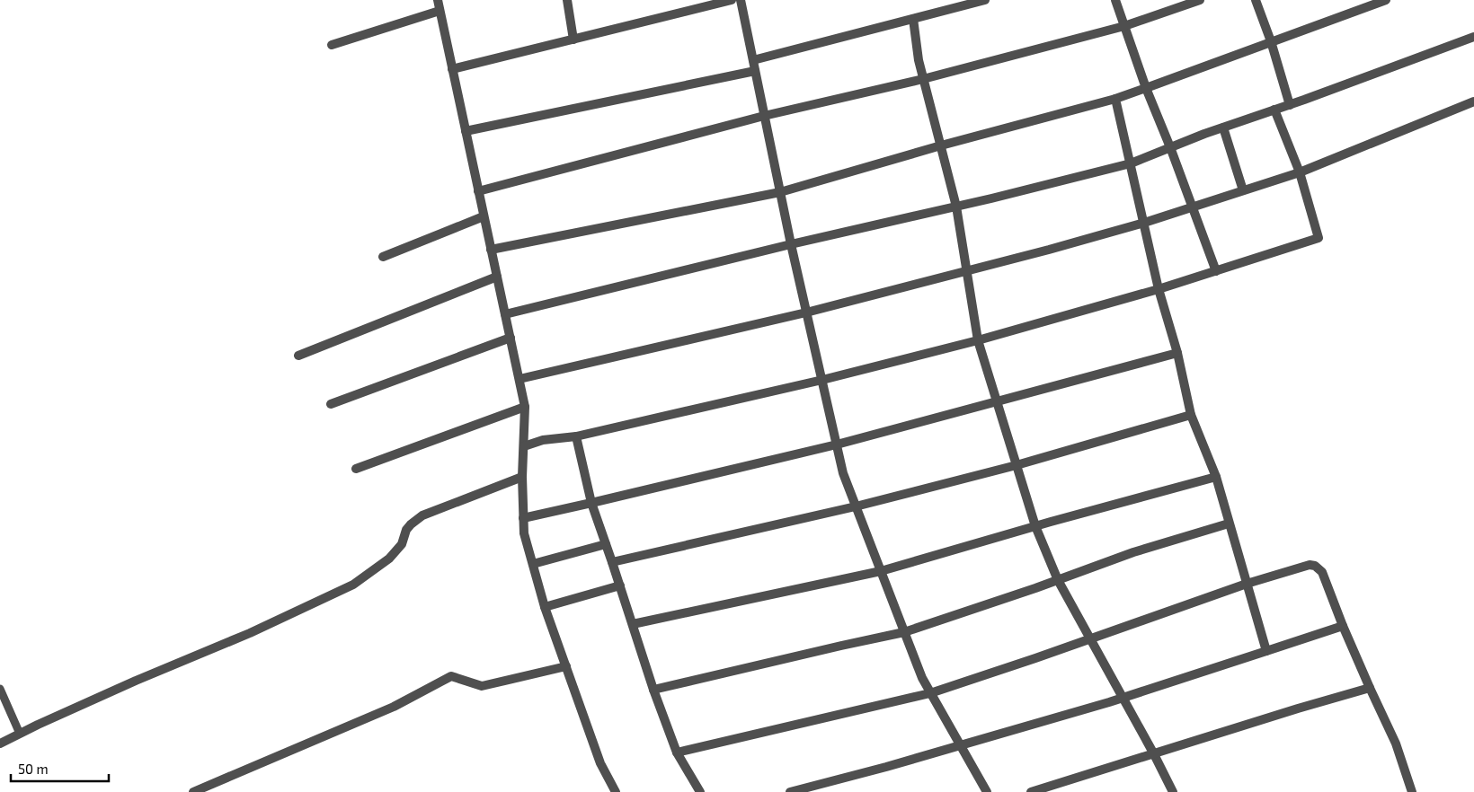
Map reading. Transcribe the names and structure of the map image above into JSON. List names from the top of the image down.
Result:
{
  "scale_bar": "50 m"
}
